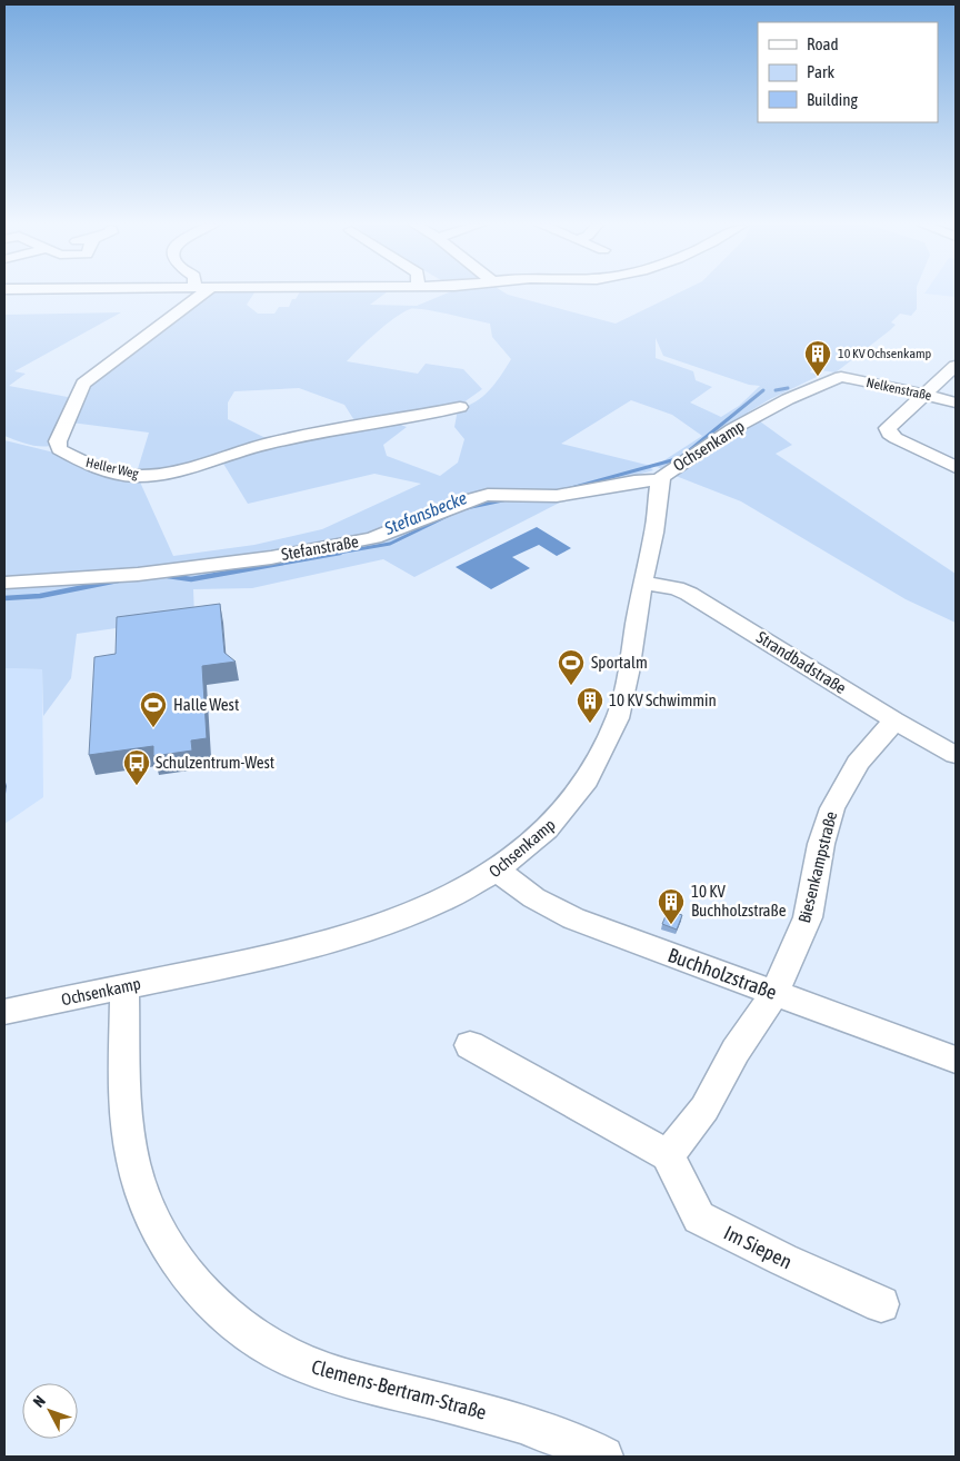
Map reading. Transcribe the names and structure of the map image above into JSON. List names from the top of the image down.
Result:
{
  "streets": {
    "street": [
      "Nelkenstraße",
      "Ochsenkamp",
      "Heller Weg",
      "Stefanstraße",
      "Strandbadstraße",
      "Biesenkampstraße",
      "Buchholzstraße",
      "Im Siepen",
      "Clemens-Bertram-Straße"
    ]
  },
  "crossings": [
    ["Nelkenstraße", "Ochsenkamp"],
    ["Ochsenkamp", "Stefanstraße"],
    ["Ochsenkamp", "Strandbadstraße"],
    ["Ochsenkamp", "Buchholzstraße"],
    ["Ochsenkamp", "Clemens-Bertram-Straße"],
    ["Strandbadstraße", "Biesenkampstraße"],
    ["Biesenkampstraße", "Buchholzstraße"]
  ],
  "water": ["Stefansbecke"],
  "places": {
    "building": ["10 KV Ochsenkamp", "10 KV Schwimmin", "10 KV Buchholzstraße"],
    "sports": ["Sportalm", "Halle West"],
    "bus stop": ["Schulzentrum-West"]
  },
  "legend": ["Road", "Park", "Building"],
  "north": "top left"
}
